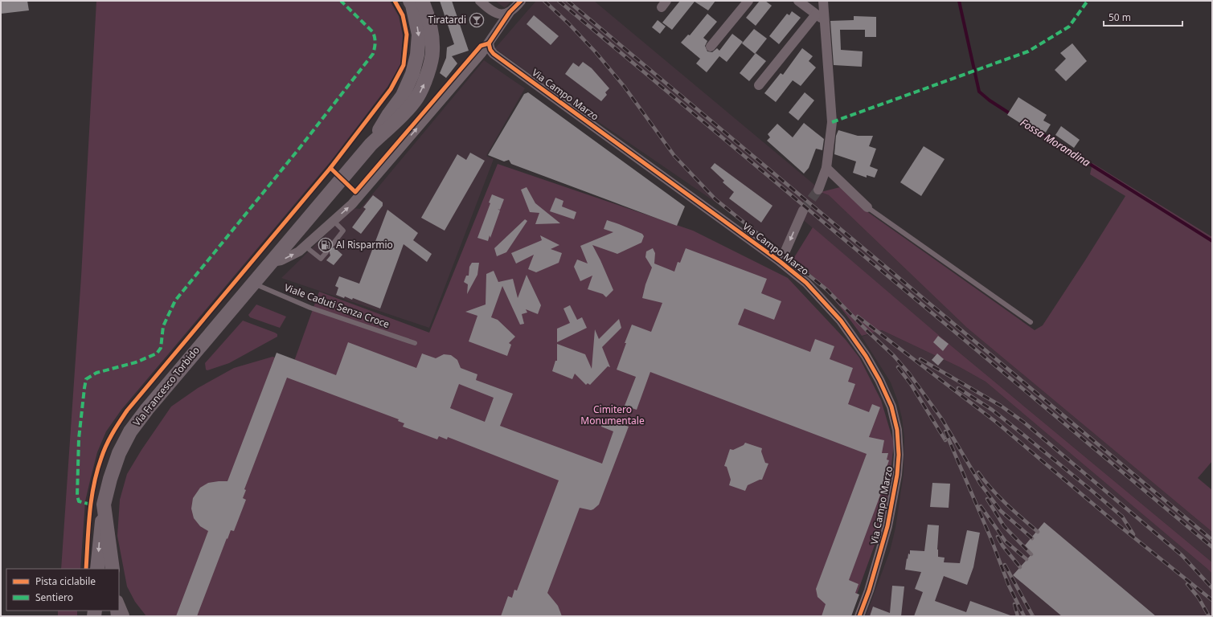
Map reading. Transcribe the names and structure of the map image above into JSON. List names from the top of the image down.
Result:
{
  "streets": {
    "main road": ["Via Francesco Torbido"],
    "street": ["Via Campo Marzo"],
    "lane": ["Viale Caduti Senza Croce"]
  },
  "crossings": [
    ["Viale Caduti Senza Croce", "Via Francesco Torbido"]
  ],
  "water": ["Fossa Morandina"],
  "parks": ["Cimitero Monumentale"],
  "places": {
    "bar": ["Tiratardi"],
    "fuel station": ["Al Risparmio"]
  },
  "legend": ["Pista ciclabile", "Sentiero"],
  "scale_bar": "50 m"
}
